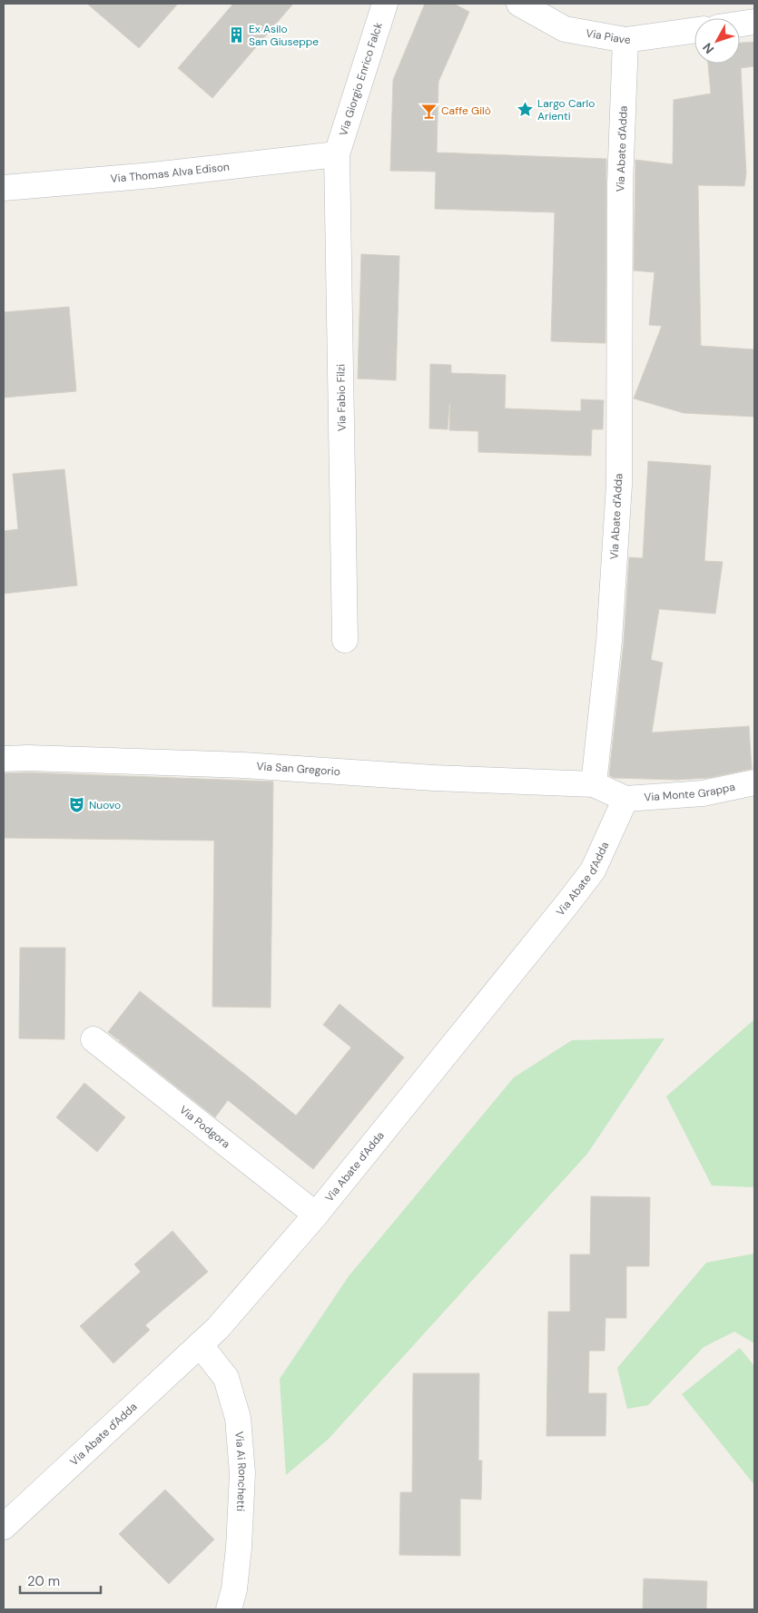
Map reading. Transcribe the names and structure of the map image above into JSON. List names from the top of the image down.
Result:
{
  "streets": {
    "street": [
      "Via Piave",
      "Via Giorgio Enrico Falck",
      "Via Abate d'Adda",
      "Via Thomas Alva Edison",
      "Via Fabio Filzi",
      "Via San Gregorio",
      "Via Monte Grappa",
      "Via Podgora",
      "Via Ai Ronchetti"
    ]
  },
  "crossings": [
    ["Via Piave", "Via Abate d'Adda"],
    ["Via Giorgio Enrico Falck", "Via Thomas Alva Edison"],
    ["Via Giorgio Enrico Falck", "Via Fabio Filzi"],
    ["Via Abate d'Adda", "Via San Gregorio"],
    ["Via Abate d'Adda", "Via Monte Grappa"],
    ["Via Abate d'Adda", "Via Podgora"],
    ["Via Abate d'Adda", "Via Ai Ronchetti"],
    ["Via Thomas Alva Edison", "Via Fabio Filzi"]
  ],
  "places": {
    "building": ["Ex Asilo San Giuseppe"],
    "place": ["Largo Carlo Arienti"],
    "bar": ["Caffe Gilò"],
    "theatre": ["Nuovo"]
  },
  "scale_bar": "20 m",
  "north": "bottom left"
}
